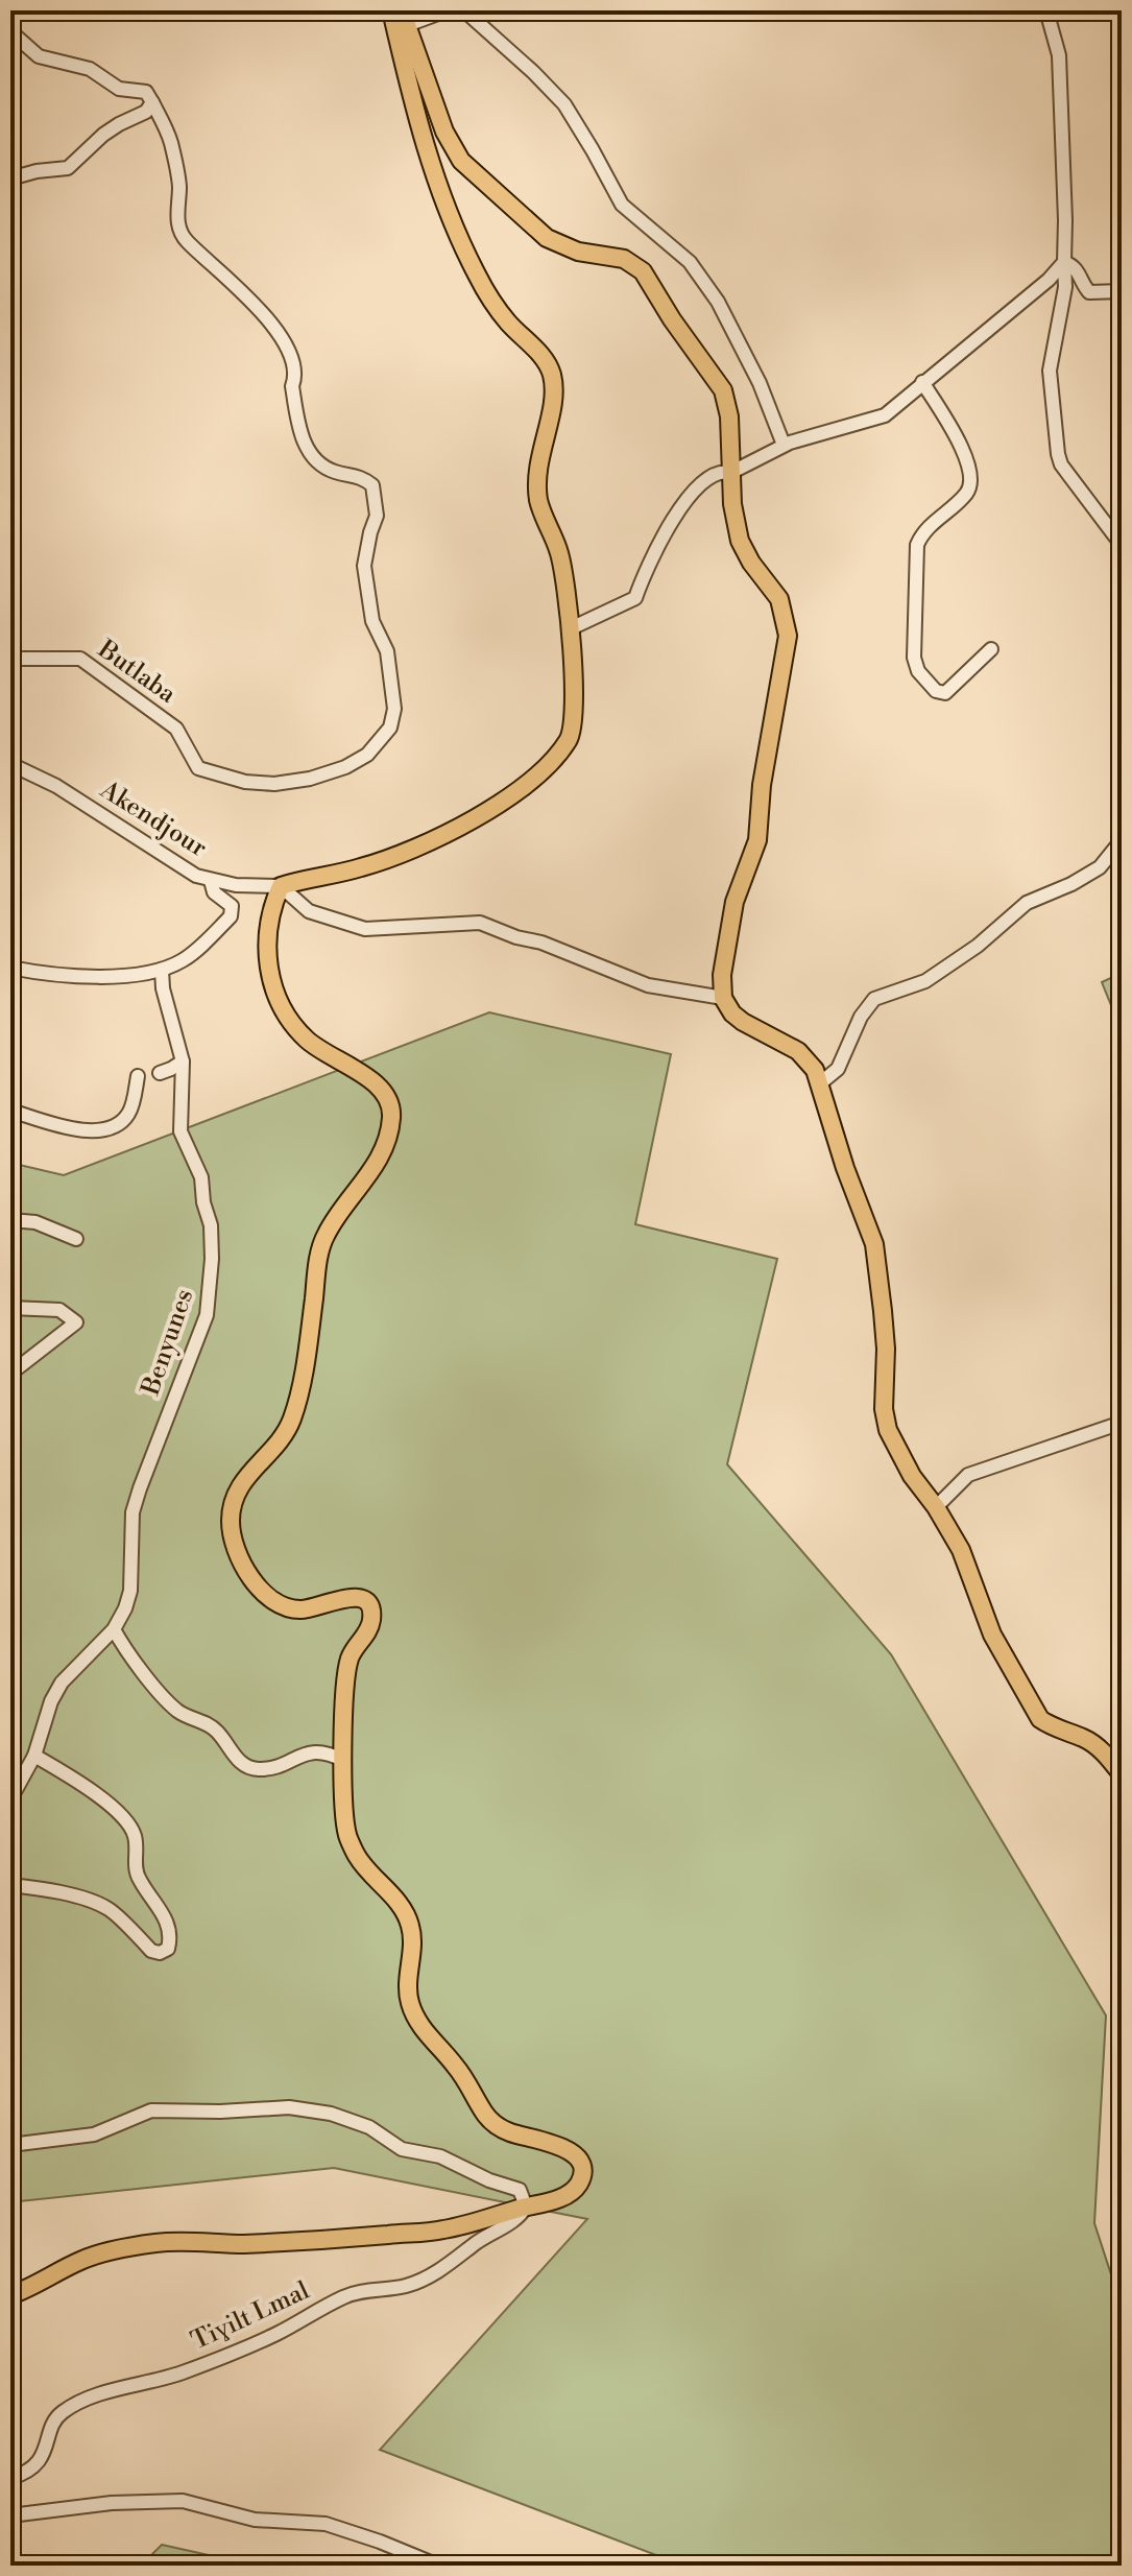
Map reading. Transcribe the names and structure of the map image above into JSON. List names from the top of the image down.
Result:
{
  "streets": {
    "street": [
      "Butlaba",
      "Akendjour",
      "Benyunes",
      "Tiɣilt Lmal"
    ]
  }
}
